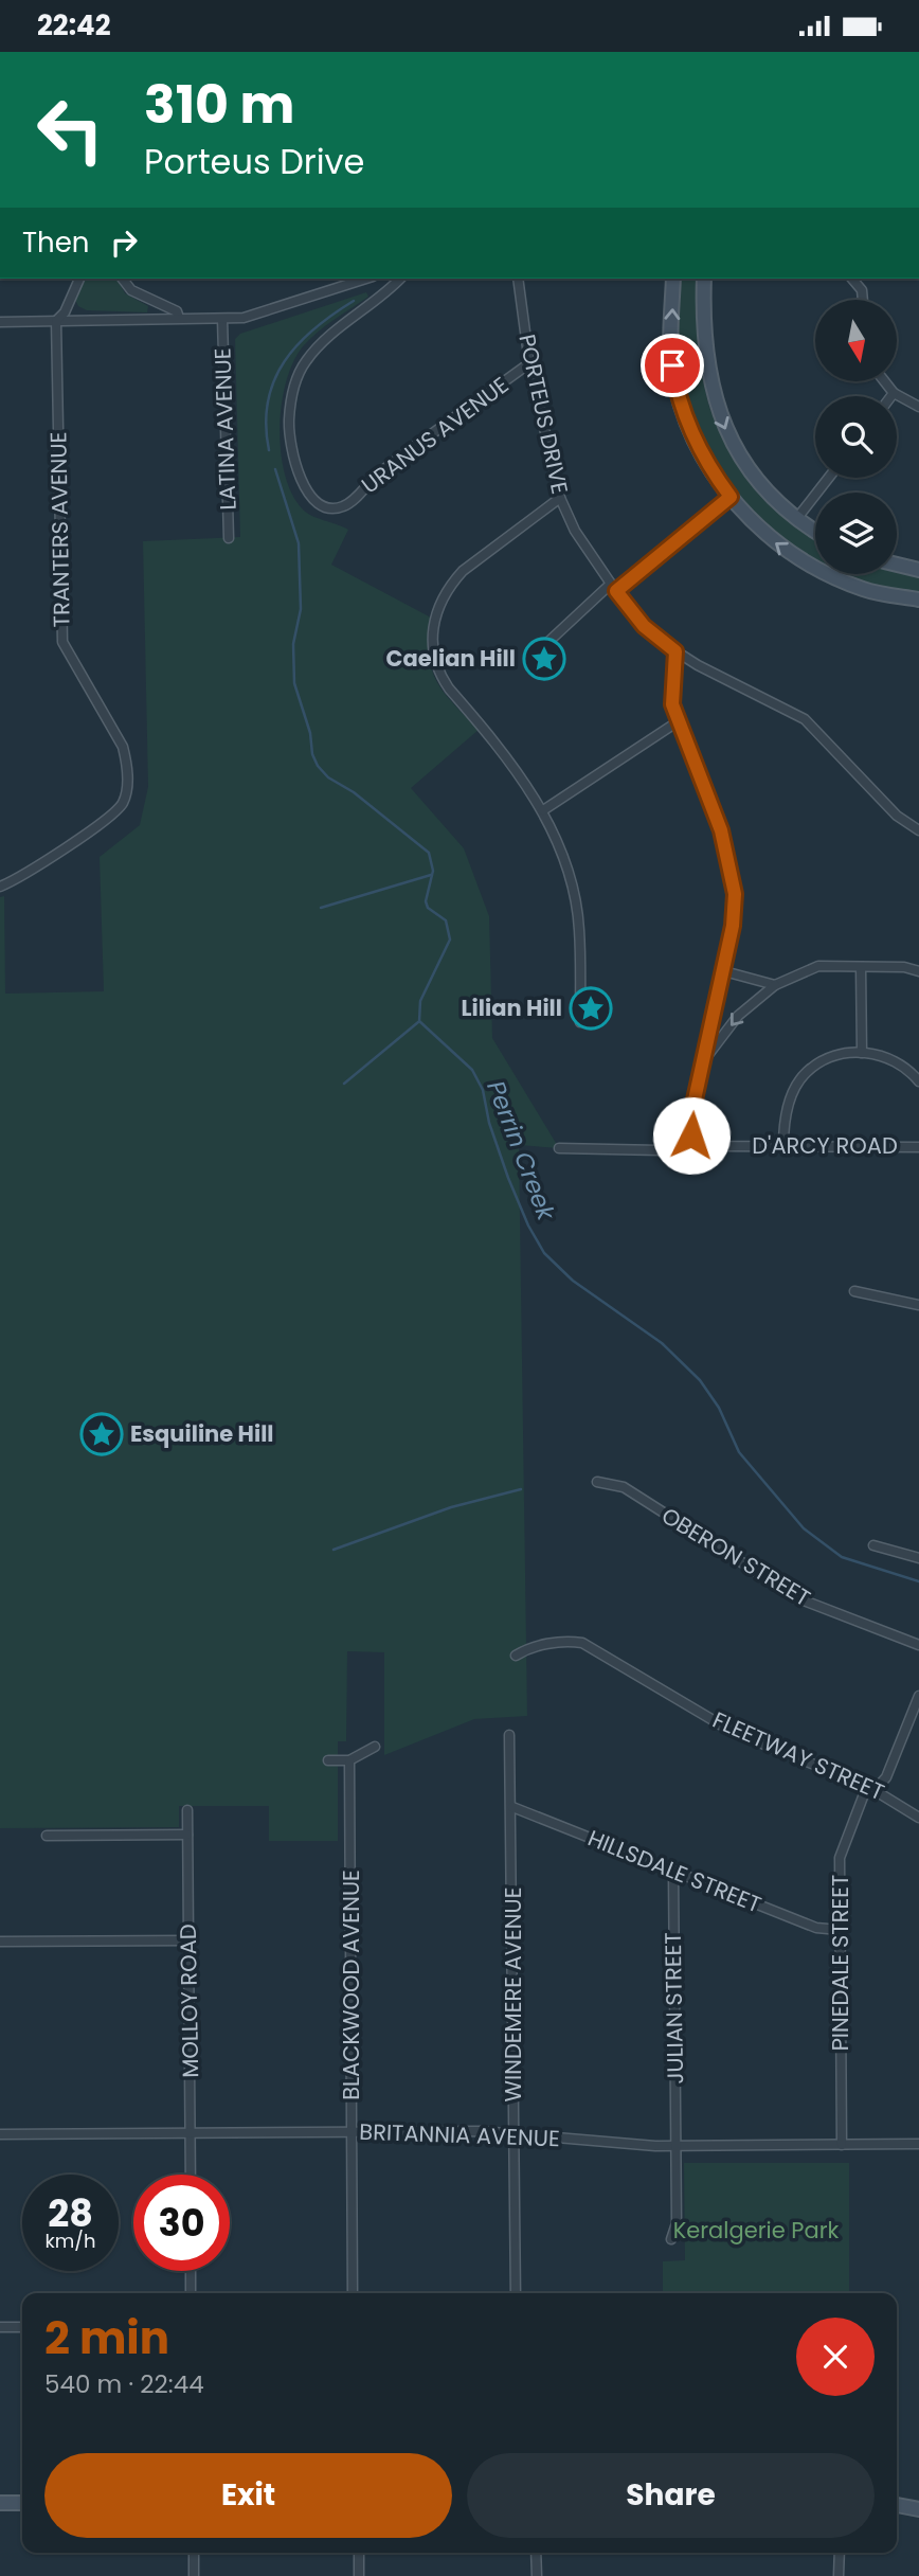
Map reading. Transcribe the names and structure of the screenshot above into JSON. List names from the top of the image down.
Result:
{
  "streets": {
    "street": [
      "PORTEUS DRIVE",
      "LATINA AVENUE",
      "URANUS AVENUE",
      "TRANTERS AVENUE",
      "D'ARCY ROAD",
      "OBERON STREET",
      "FLEETWAY STREET",
      "HILLSDALE STREET",
      "PINEDALE STREET",
      "BLACKWOOD AVENUE",
      "WINDEMERE AVENUE",
      "MOLLOY ROAD",
      "JULIAN STREET",
      "BRITANNIA AVENUE"
    ]
  },
  "crossings": [
    ["PORTEUS DRIVE", "URANUS AVENUE"],
    ["FLEETWAY STREET", "PINEDALE STREET"],
    ["HILLSDALE STREET", "PINEDALE STREET"],
    ["HILLSDALE STREET", "WINDEMERE AVENUE"],
    ["HILLSDALE STREET", "JULIAN STREET"],
    ["PINEDALE STREET", "BRITANNIA AVENUE"],
    ["BLACKWOOD AVENUE", "BRITANNIA AVENUE"],
    ["WINDEMERE AVENUE", "BRITANNIA AVENUE"],
    ["MOLLOY ROAD", "BRITANNIA AVENUE"],
    ["JULIAN STREET", "BRITANNIA AVENUE"]
  ],
  "water": ["Perrin Creek"],
  "parks": ["Keralgerie Park"],
  "places": {
    "place": ["Caelian Hill", "Lilian Hill", "Esquiline Hill"]
  },
  "north": "bottom",
  "page": {
    "status": "22:42",
    "turn": ["310 m", "Porteus Drive"],
    "then": "Then",
    "speed": "28 km/h",
    "limit": "30",
    "heading": ["2 min", "540 m · 22:44"],
    "buttons": ["Exit", "Share"]
  }
}
